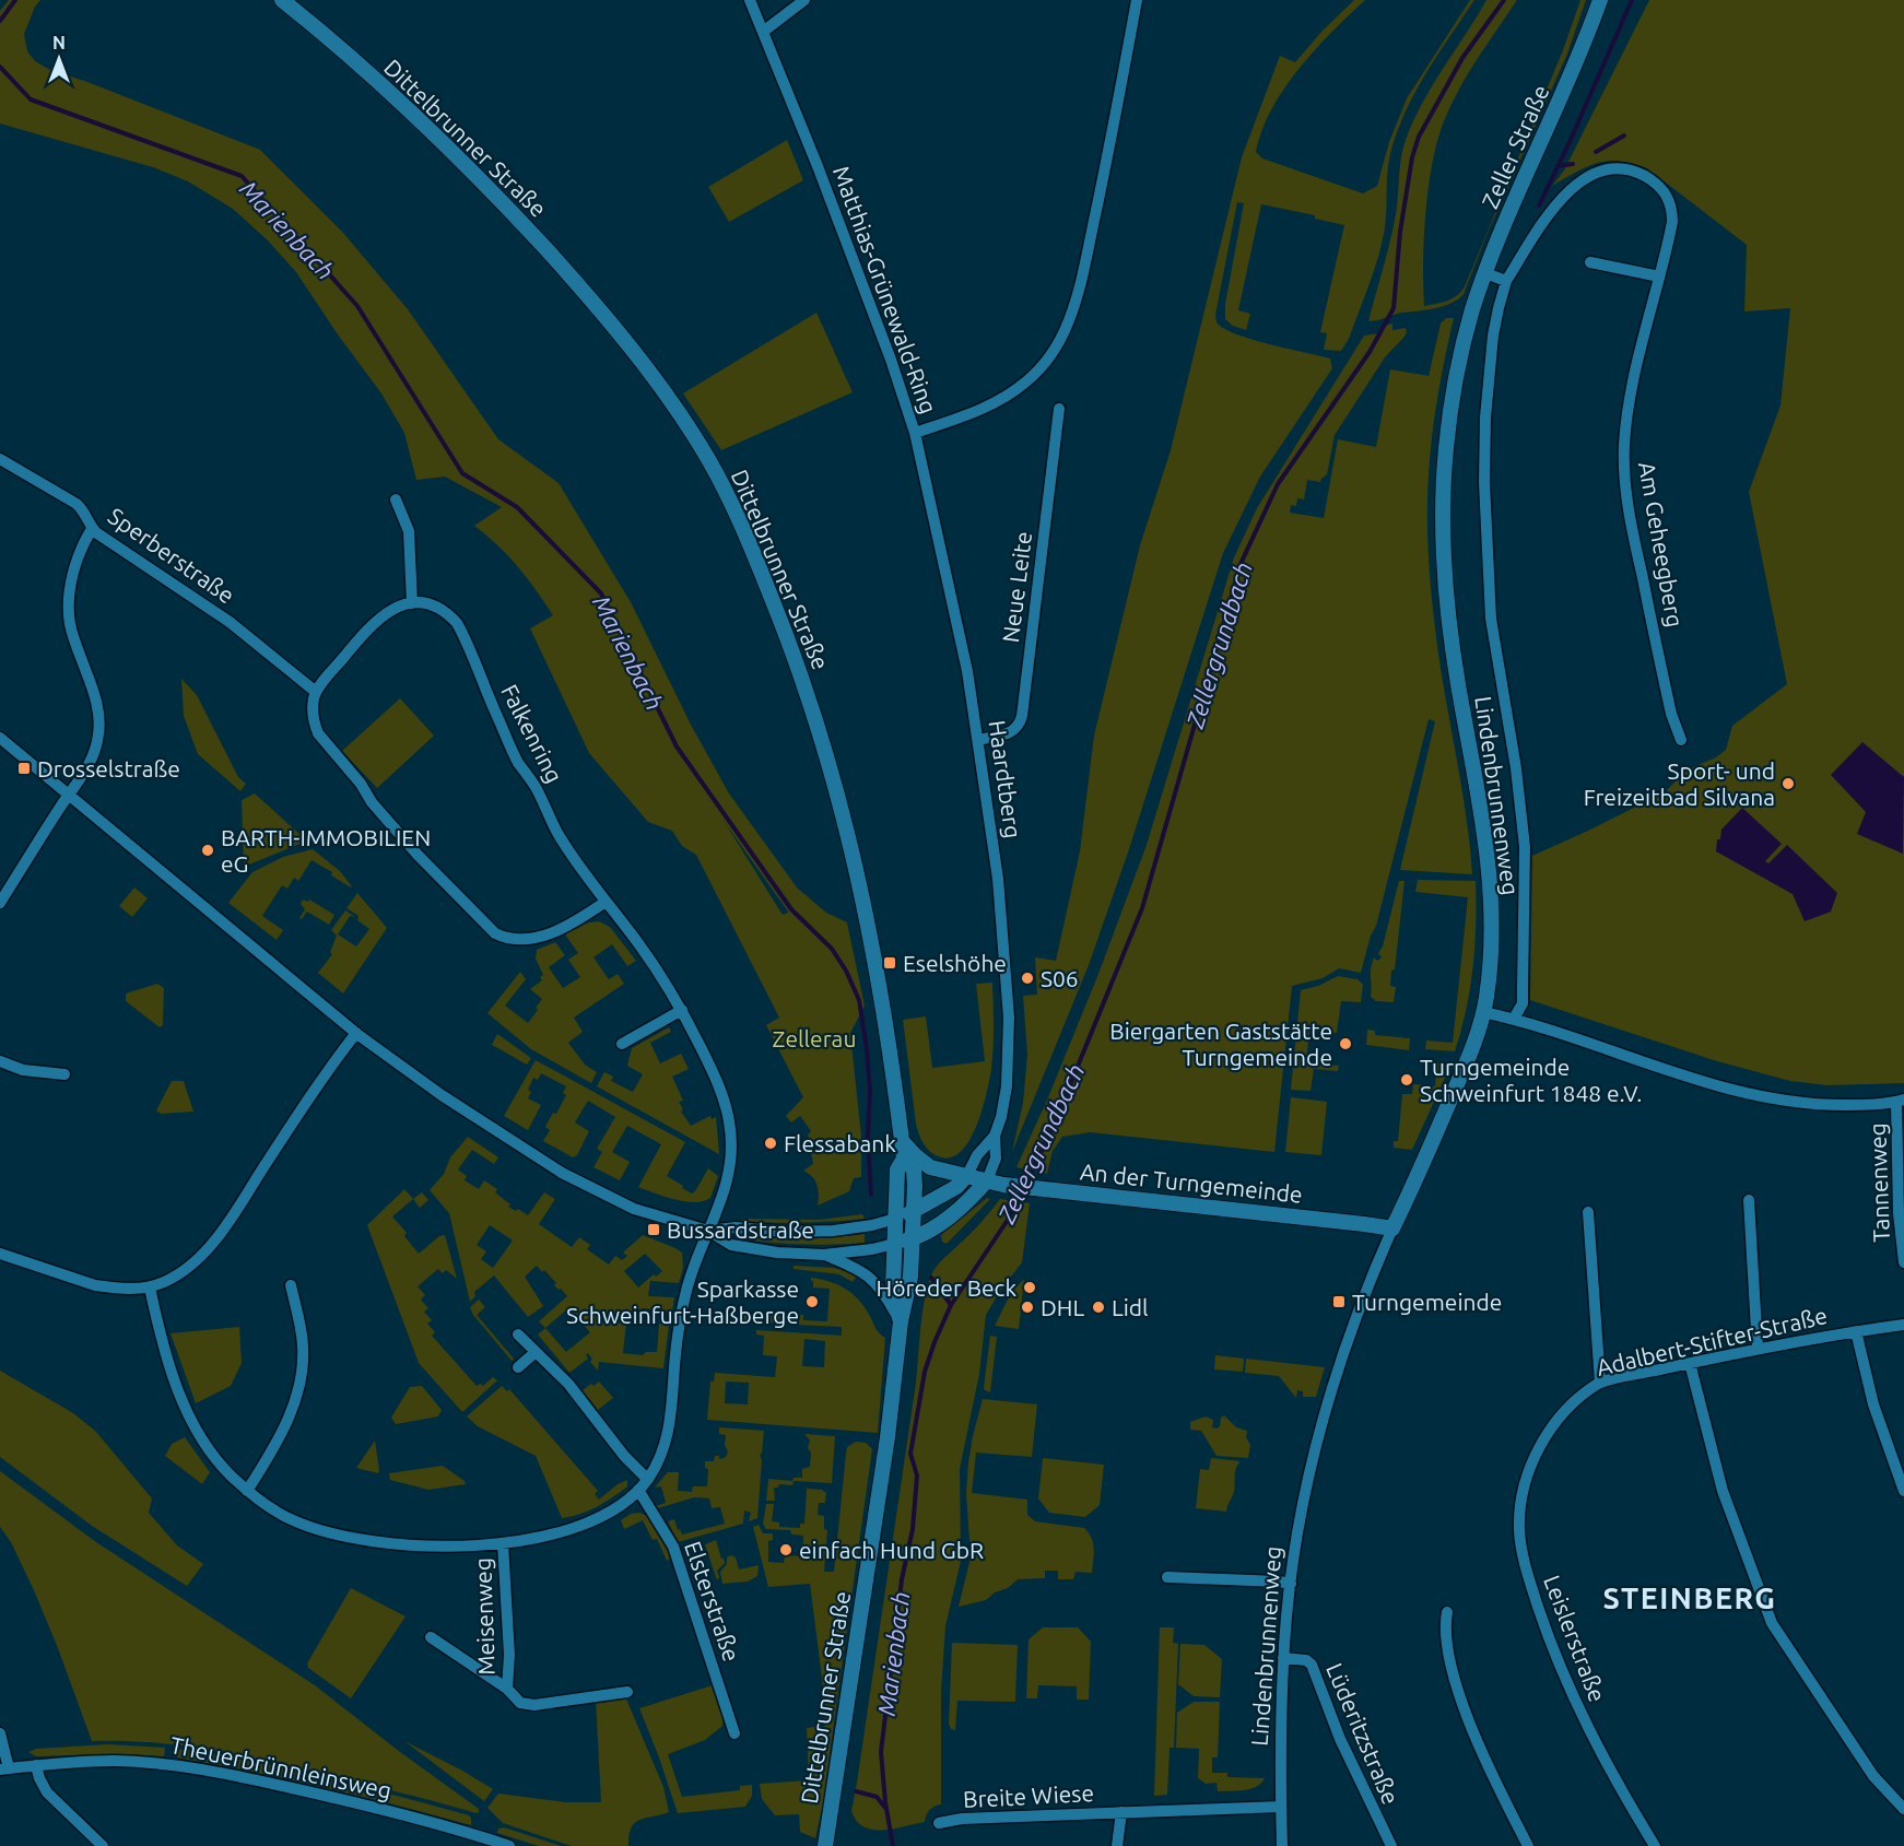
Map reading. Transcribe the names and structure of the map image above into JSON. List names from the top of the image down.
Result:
{
  "streets": {
    "street": [
      "Dittelbrunner Straße",
      "Zeller Straße",
      "Matthias-Grünewald-Ring",
      "Am Geheegberg",
      "Sperberstraße",
      "Neue Leite",
      "Falkenring",
      "Haardtberg",
      "Lindenbrunnenweg",
      "An der Turngemeinde",
      "Tannenweg",
      "Adalbert-Stifter-Straße",
      "Elsterstraße",
      "Meisenweg",
      "Leislerstraße",
      "Lüderitzstraße",
      "Theuerbrünnleinsweg",
      "Breite Wiese"
    ]
  },
  "crossings": [
    ["Dittelbrunner Straße", "An der Turngemeinde"],
    ["Zeller Straße", "Lindenbrunnenweg"],
    ["Matthias-Grünewald-Ring", "Haardtberg"],
    ["Am Geheegberg", "Lindenbrunnenweg"],
    ["Neue Leite", "Haardtberg"],
    ["Haardtberg", "An der Turngemeinde"],
    ["Lindenbrunnenweg", "An der Turngemeinde"],
    ["Lindenbrunnenweg", "Lüderitzstraße"],
    ["Lindenbrunnenweg", "Breite Wiese"],
    ["Adalbert-Stifter-Straße", "Leislerstraße"]
  ],
  "districts": ["STEINBERG"],
  "water": ["Marienbach", "Zellergrundbach"],
  "parks": ["Zellerau"],
  "places": {
    "transit": [
      "Drosselstraße",
      "Eselshöhe",
      "Bussardstraße",
      "Turngemeinde"
    ],
    "other": [
      "Sport- und Freizeitbad Silvana",
      "BARTH-IMMOBILIEN eG",
      "S06",
      "Biergarten Gaststätte Turngemeinde",
      "Turngemeinde Schweinfurt 1848 e.V.",
      "Flessabank",
      "Höreder Beck",
      "Sparkasse Schweinfurt-Haßberge",
      "DHL",
      "Lidl",
      "einfach Hund GbR"
    ]
  },
  "north": "top"
}
